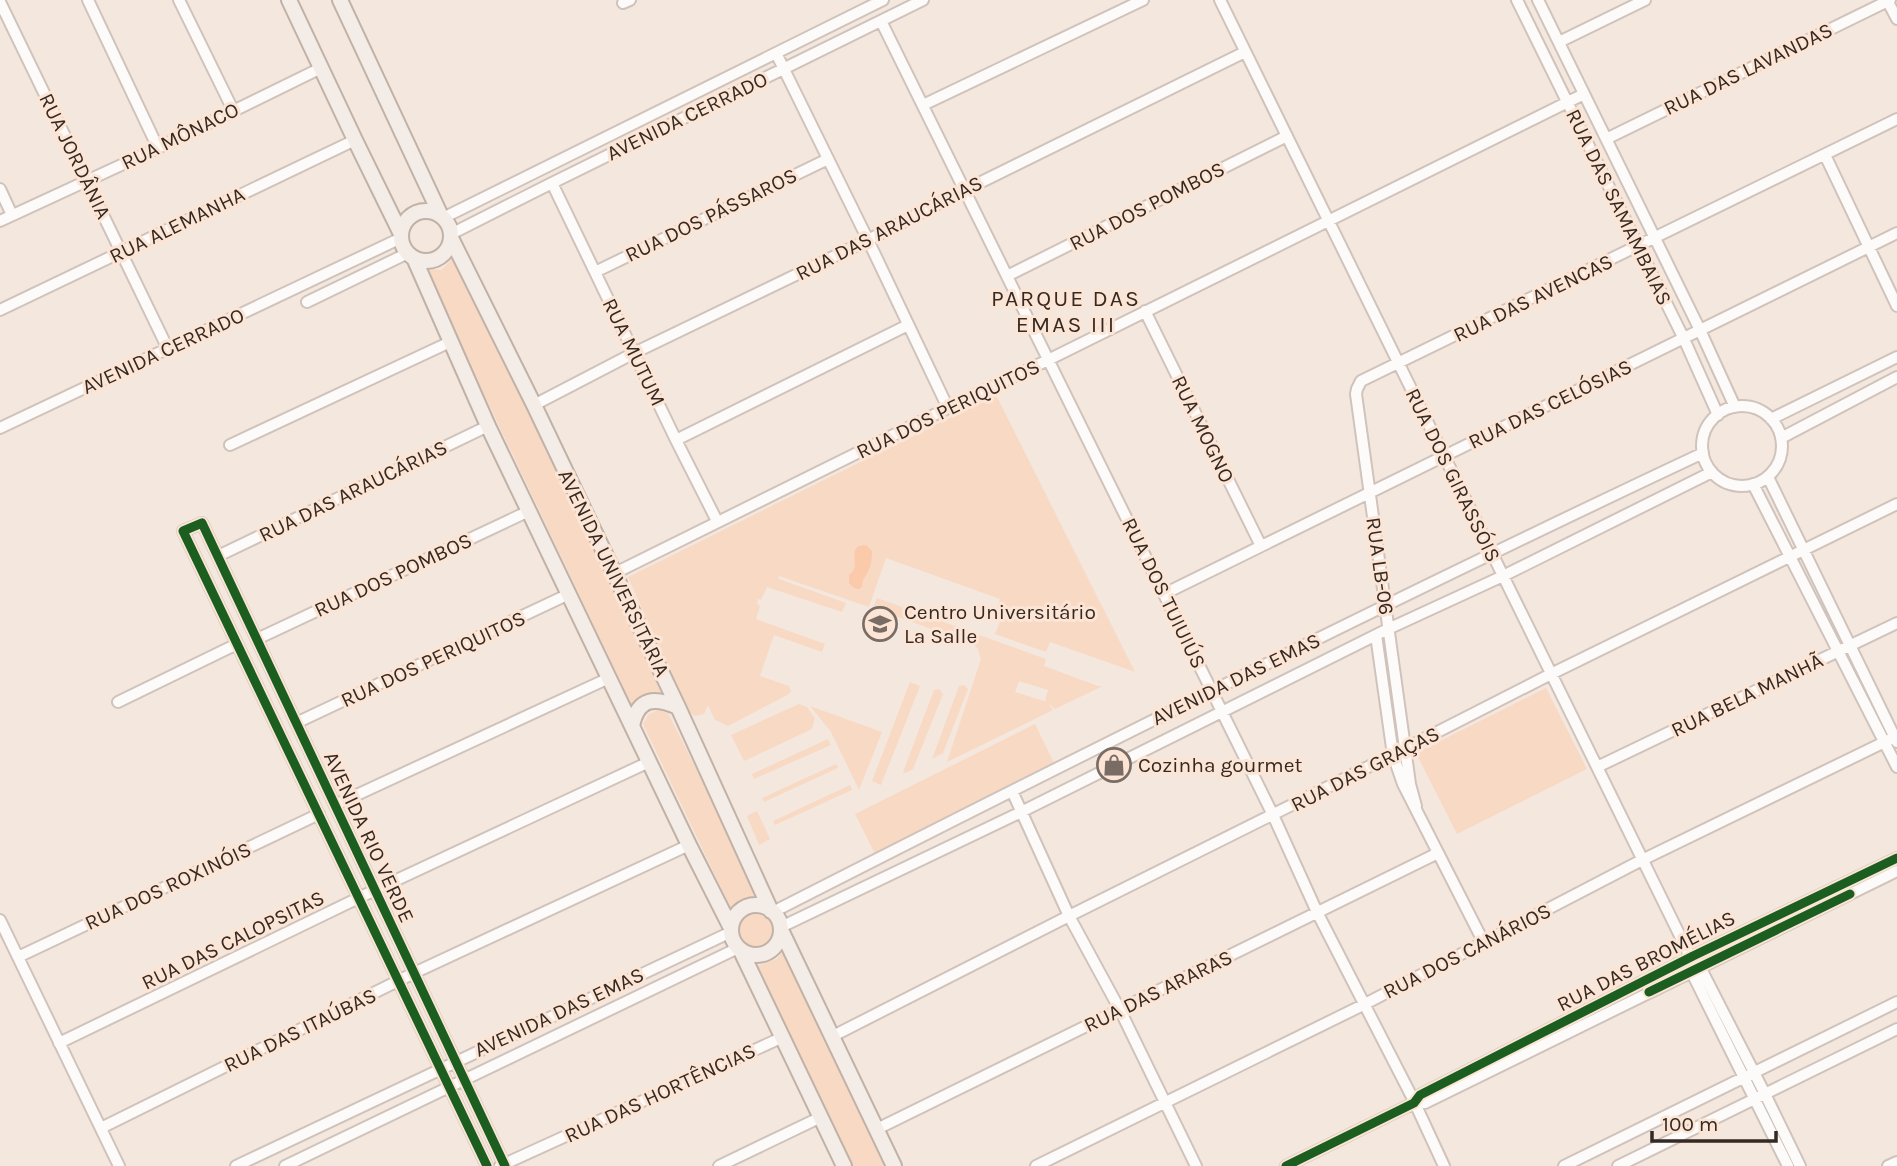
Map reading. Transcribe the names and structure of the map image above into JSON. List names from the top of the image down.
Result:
{
  "streets": {
    "main road": ["AVENIDA UNIVERSITÁRIA"],
    "street": [
      "RUA DAS LAVANDAS",
      "AVENIDA CERRADO",
      "RUA MÔNACO",
      "RUA JORDÂNIA",
      "RUA DOS POMBOS",
      "RUA DAS SAMAMBAIAS",
      "RUA DOS PÁSSAROS",
      "RUA ALEMANHA",
      "RUA DAS ARAUCÁRIAS",
      "RUA DAS AVENCAS",
      "RUA MUTUM",
      "RUA DAS CELÓSIAS",
      "RUA DOS PERIQUITOS",
      "RUA MOGNO",
      "RUA DOS GIRASSÓIS",
      "RUA LB-06",
      "RUA DOS TUIUIÚS",
      "AVENIDA DAS EMAS",
      "RUA BELA MANHÃ",
      "RUA DAS GRAÇAS",
      "AVENIDA RIO VERDE",
      "RUA DOS ROXINÓIS",
      "RUA DAS CALOPSITAS",
      "RUA DOS CANÁRIOS",
      "RUA DAS BROMÉLIAS",
      "RUA DAS ARARAS",
      "RUA DAS ITAÚBAS",
      "RUA DAS HORTÊNCIAS"
    ]
  },
  "crossings": [
    ["RUA DAS LAVANDAS", "RUA DAS SAMAMBAIAS"],
    ["AVENIDA CERRADO", "RUA JORDÂNIA"],
    ["AVENIDA CERRADO", "RUA MUTUM"],
    ["AVENIDA CERRADO", "AVENIDA UNIVERSITÁRIA"],
    ["AVENIDA CERRADO", "RUA DOS TUIUIÚS"],
    ["RUA MÔNACO", "RUA JORDÂNIA"],
    ["RUA JORDÂNIA", "RUA ALEMANHA"],
    ["RUA DOS POMBOS", "RUA DOS GIRASSÓIS"],
    ["RUA DOS POMBOS", "RUA DOS TUIUIÚS"],
    ["RUA DOS POMBOS", "AVENIDA RIO VERDE"],
    ["RUA DAS SAMAMBAIAS", "RUA DAS AVENCAS"],
    ["RUA DAS SAMAMBAIAS", "RUA DAS CELÓSIAS"],
    ["RUA DAS SAMAMBAIAS", "RUA DOS PERIQUITOS"],
    ["RUA DAS SAMAMBAIAS", "AVENIDA DAS EMAS"],
    ["RUA DOS PÁSSAROS", "RUA MUTUM"],
    ["RUA DAS ARAUCÁRIAS", "RUA MUTUM"],
    ["RUA DAS ARAUCÁRIAS", "RUA DOS GIRASSÓIS"],
    ["RUA DAS ARAUCÁRIAS", "AVENIDA UNIVERSITÁRIA"],
    ["RUA DAS ARAUCÁRIAS", "RUA DOS TUIUIÚS"],
    ["RUA DAS ARAUCÁRIAS", "AVENIDA RIO VERDE"],
    ["RUA DAS AVENCAS", "RUA DOS GIRASSÓIS"],
    ["RUA DAS AVENCAS", "RUA LB-06"],
    ["RUA MUTUM", "RUA DOS PERIQUITOS"],
    ["RUA DAS CELÓSIAS", "RUA MOGNO"],
    ["RUA DAS CELÓSIAS", "RUA DOS GIRASSÓIS"],
    ["RUA DAS CELÓSIAS", "RUA LB-06"],
    ["RUA DAS CELÓSIAS", "RUA DOS TUIUIÚS"],
    ["RUA DOS PERIQUITOS", "RUA MOGNO"],
    ["RUA DOS PERIQUITOS", "RUA DOS GIRASSÓIS"],
    ["RUA DOS PERIQUITOS", "AVENIDA UNIVERSITÁRIA"],
    ["RUA DOS PERIQUITOS", "RUA DOS TUIUIÚS"],
    ["RUA DOS PERIQUITOS", "AVENIDA RIO VERDE"],
    ["RUA DOS GIRASSÓIS", "AVENIDA DAS EMAS"],
    ["RUA DOS GIRASSÓIS", "RUA BELA MANHÃ"],
    ["RUA DOS GIRASSÓIS", "RUA DAS GRAÇAS"],
    ["RUA DOS GIRASSÓIS", "RUA DOS CANÁRIOS"],
    ["RUA DOS GIRASSÓIS", "RUA DAS BROMÉLIAS"],
    ["RUA LB-06", "AVENIDA DAS EMAS"],
    ["RUA LB-06", "RUA DAS GRAÇAS"],
    ["AVENIDA UNIVERSITÁRIA", "AVENIDA DAS EMAS"],
    ["RUA DOS TUIUIÚS", "AVENIDA DAS EMAS"],
    ["RUA DOS TUIUIÚS", "RUA DAS GRAÇAS"],
    ["RUA DOS TUIUIÚS", "RUA DOS CANÁRIOS"],
    ["RUA DOS TUIUIÚS", "RUA DAS BROMÉLIAS"],
    ["RUA DOS TUIUIÚS", "RUA DAS ARARAS"],
    ["AVENIDA DAS EMAS", "AVENIDA RIO VERDE"],
    ["AVENIDA RIO VERDE", "RUA DOS ROXINÓIS"],
    ["AVENIDA RIO VERDE", "RUA DAS CALOPSITAS"],
    ["AVENIDA RIO VERDE", "RUA DAS ITAÚBAS"],
    ["AVENIDA RIO VERDE", "RUA DAS HORTÊNCIAS"]
  ],
  "districts": ["PARQUE DAS EMAS III"],
  "places": {
    "school or university": ["Centro Universitário La Salle"],
    "shop": ["Cozinha gourmet"]
  },
  "scale_bar": "100 m"
}
